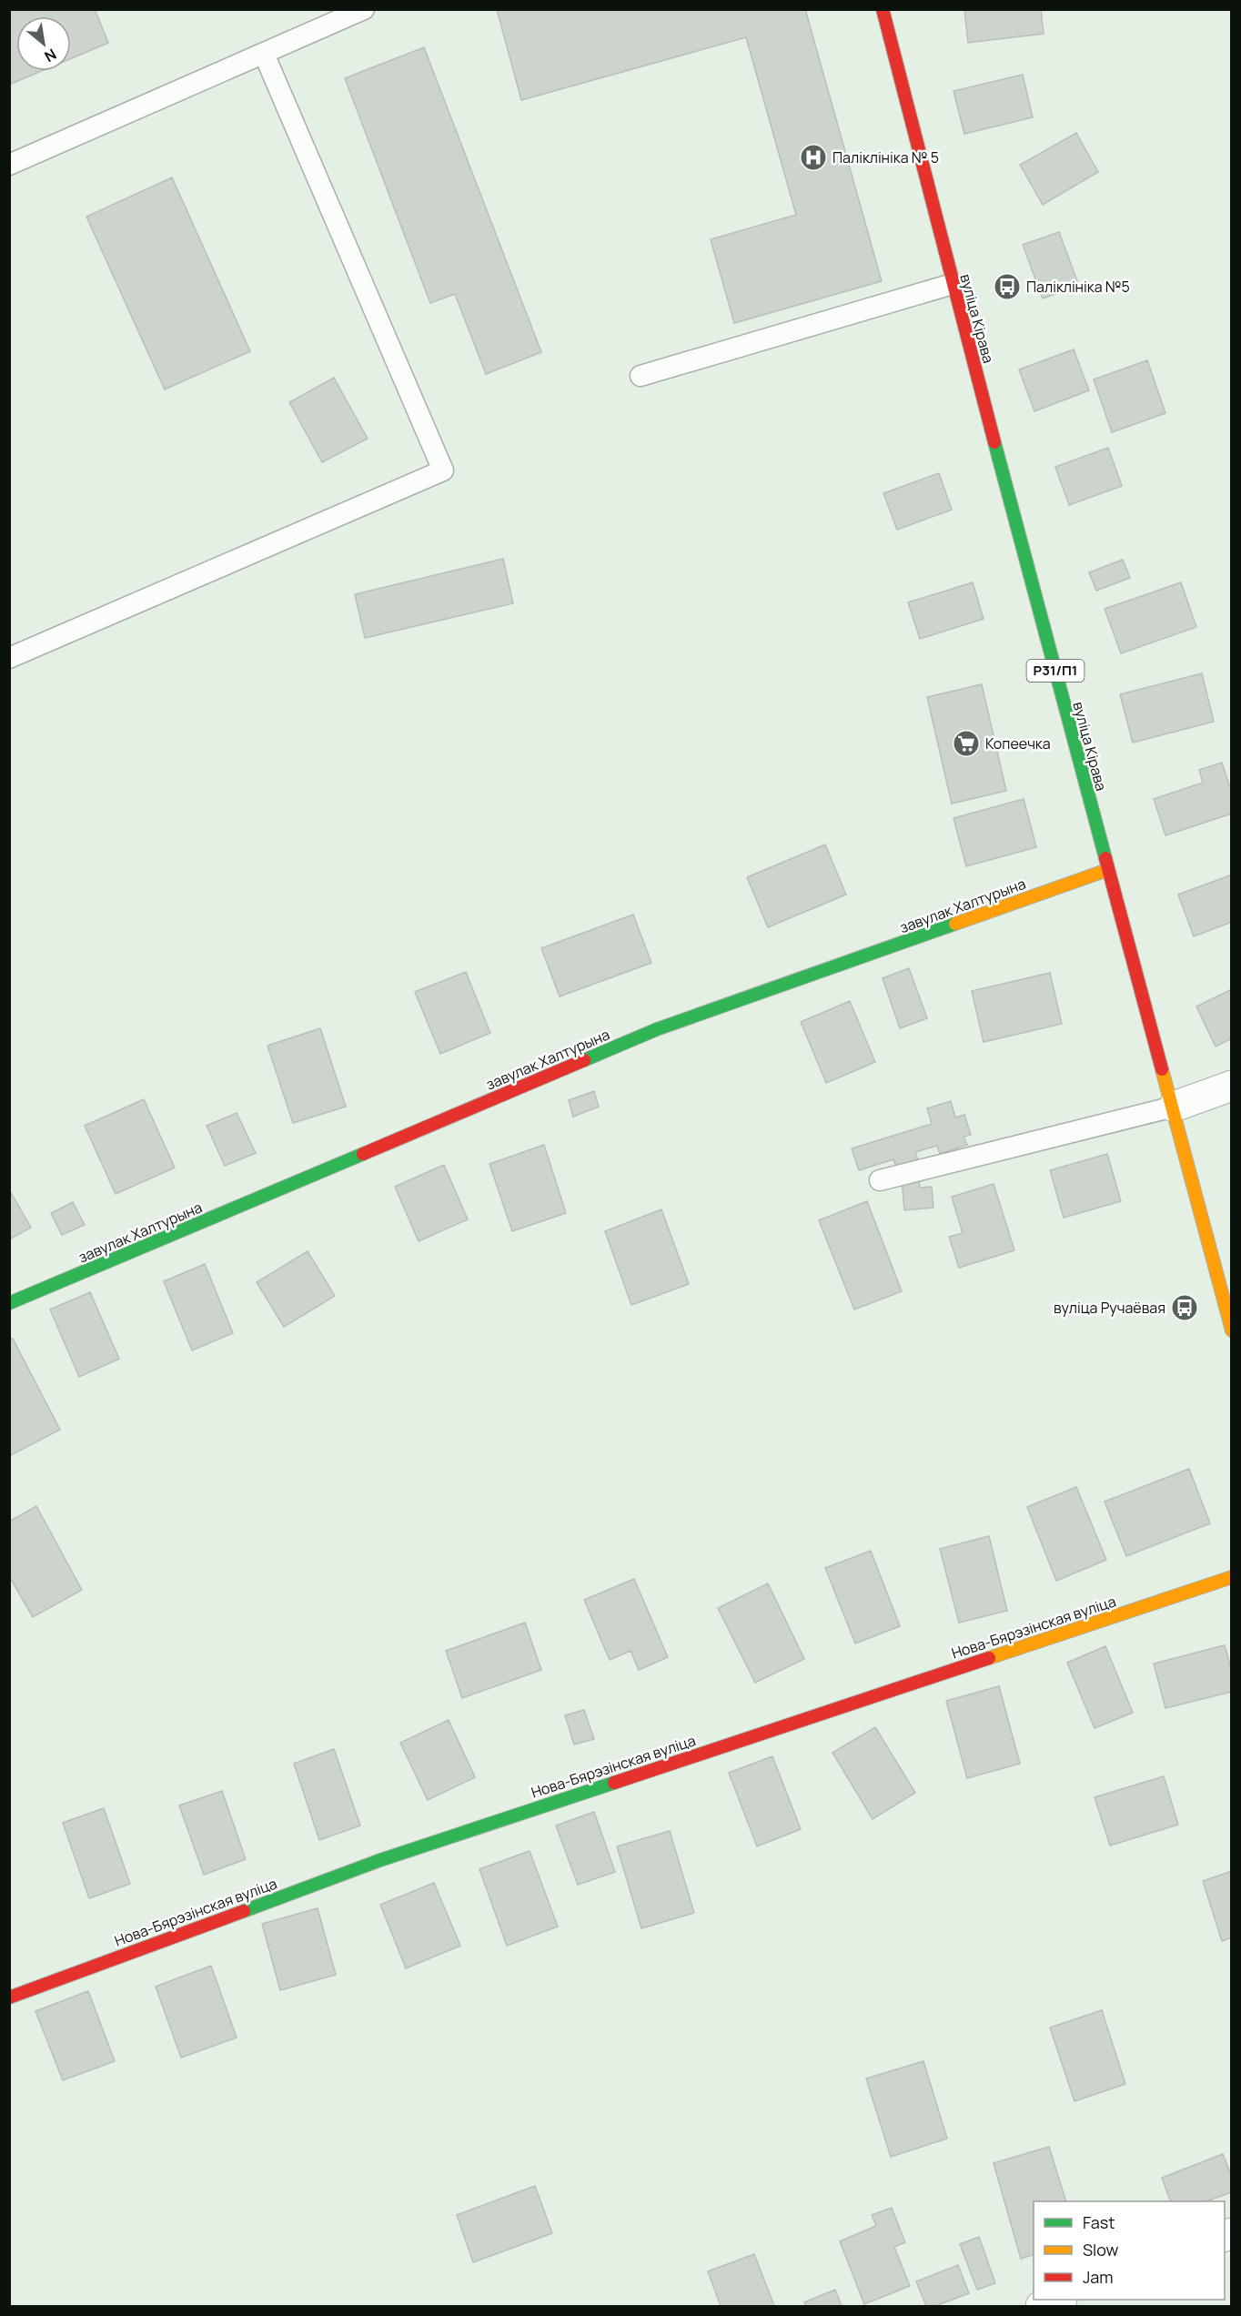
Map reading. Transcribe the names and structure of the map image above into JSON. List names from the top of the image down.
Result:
{
  "streets": {
    "street": [
      "вуліца Кірава",
      "Р31/П1",
      "завулак Халтурына",
      "Нова-Бярэзінская вуліца"
    ]
  },
  "crossings": [
    ["вуліца Кірава", "завулак Халтурына"]
  ],
  "places": {
    "hospital": ["Паліклініка № 5"],
    "bus stop": ["Паліклініка №5", "вуліца Ручаёвая"],
    "supermarket": ["Копеечка"]
  },
  "legend": ["Fast", "Slow", "Jam"],
  "north": "bottom right"
}
